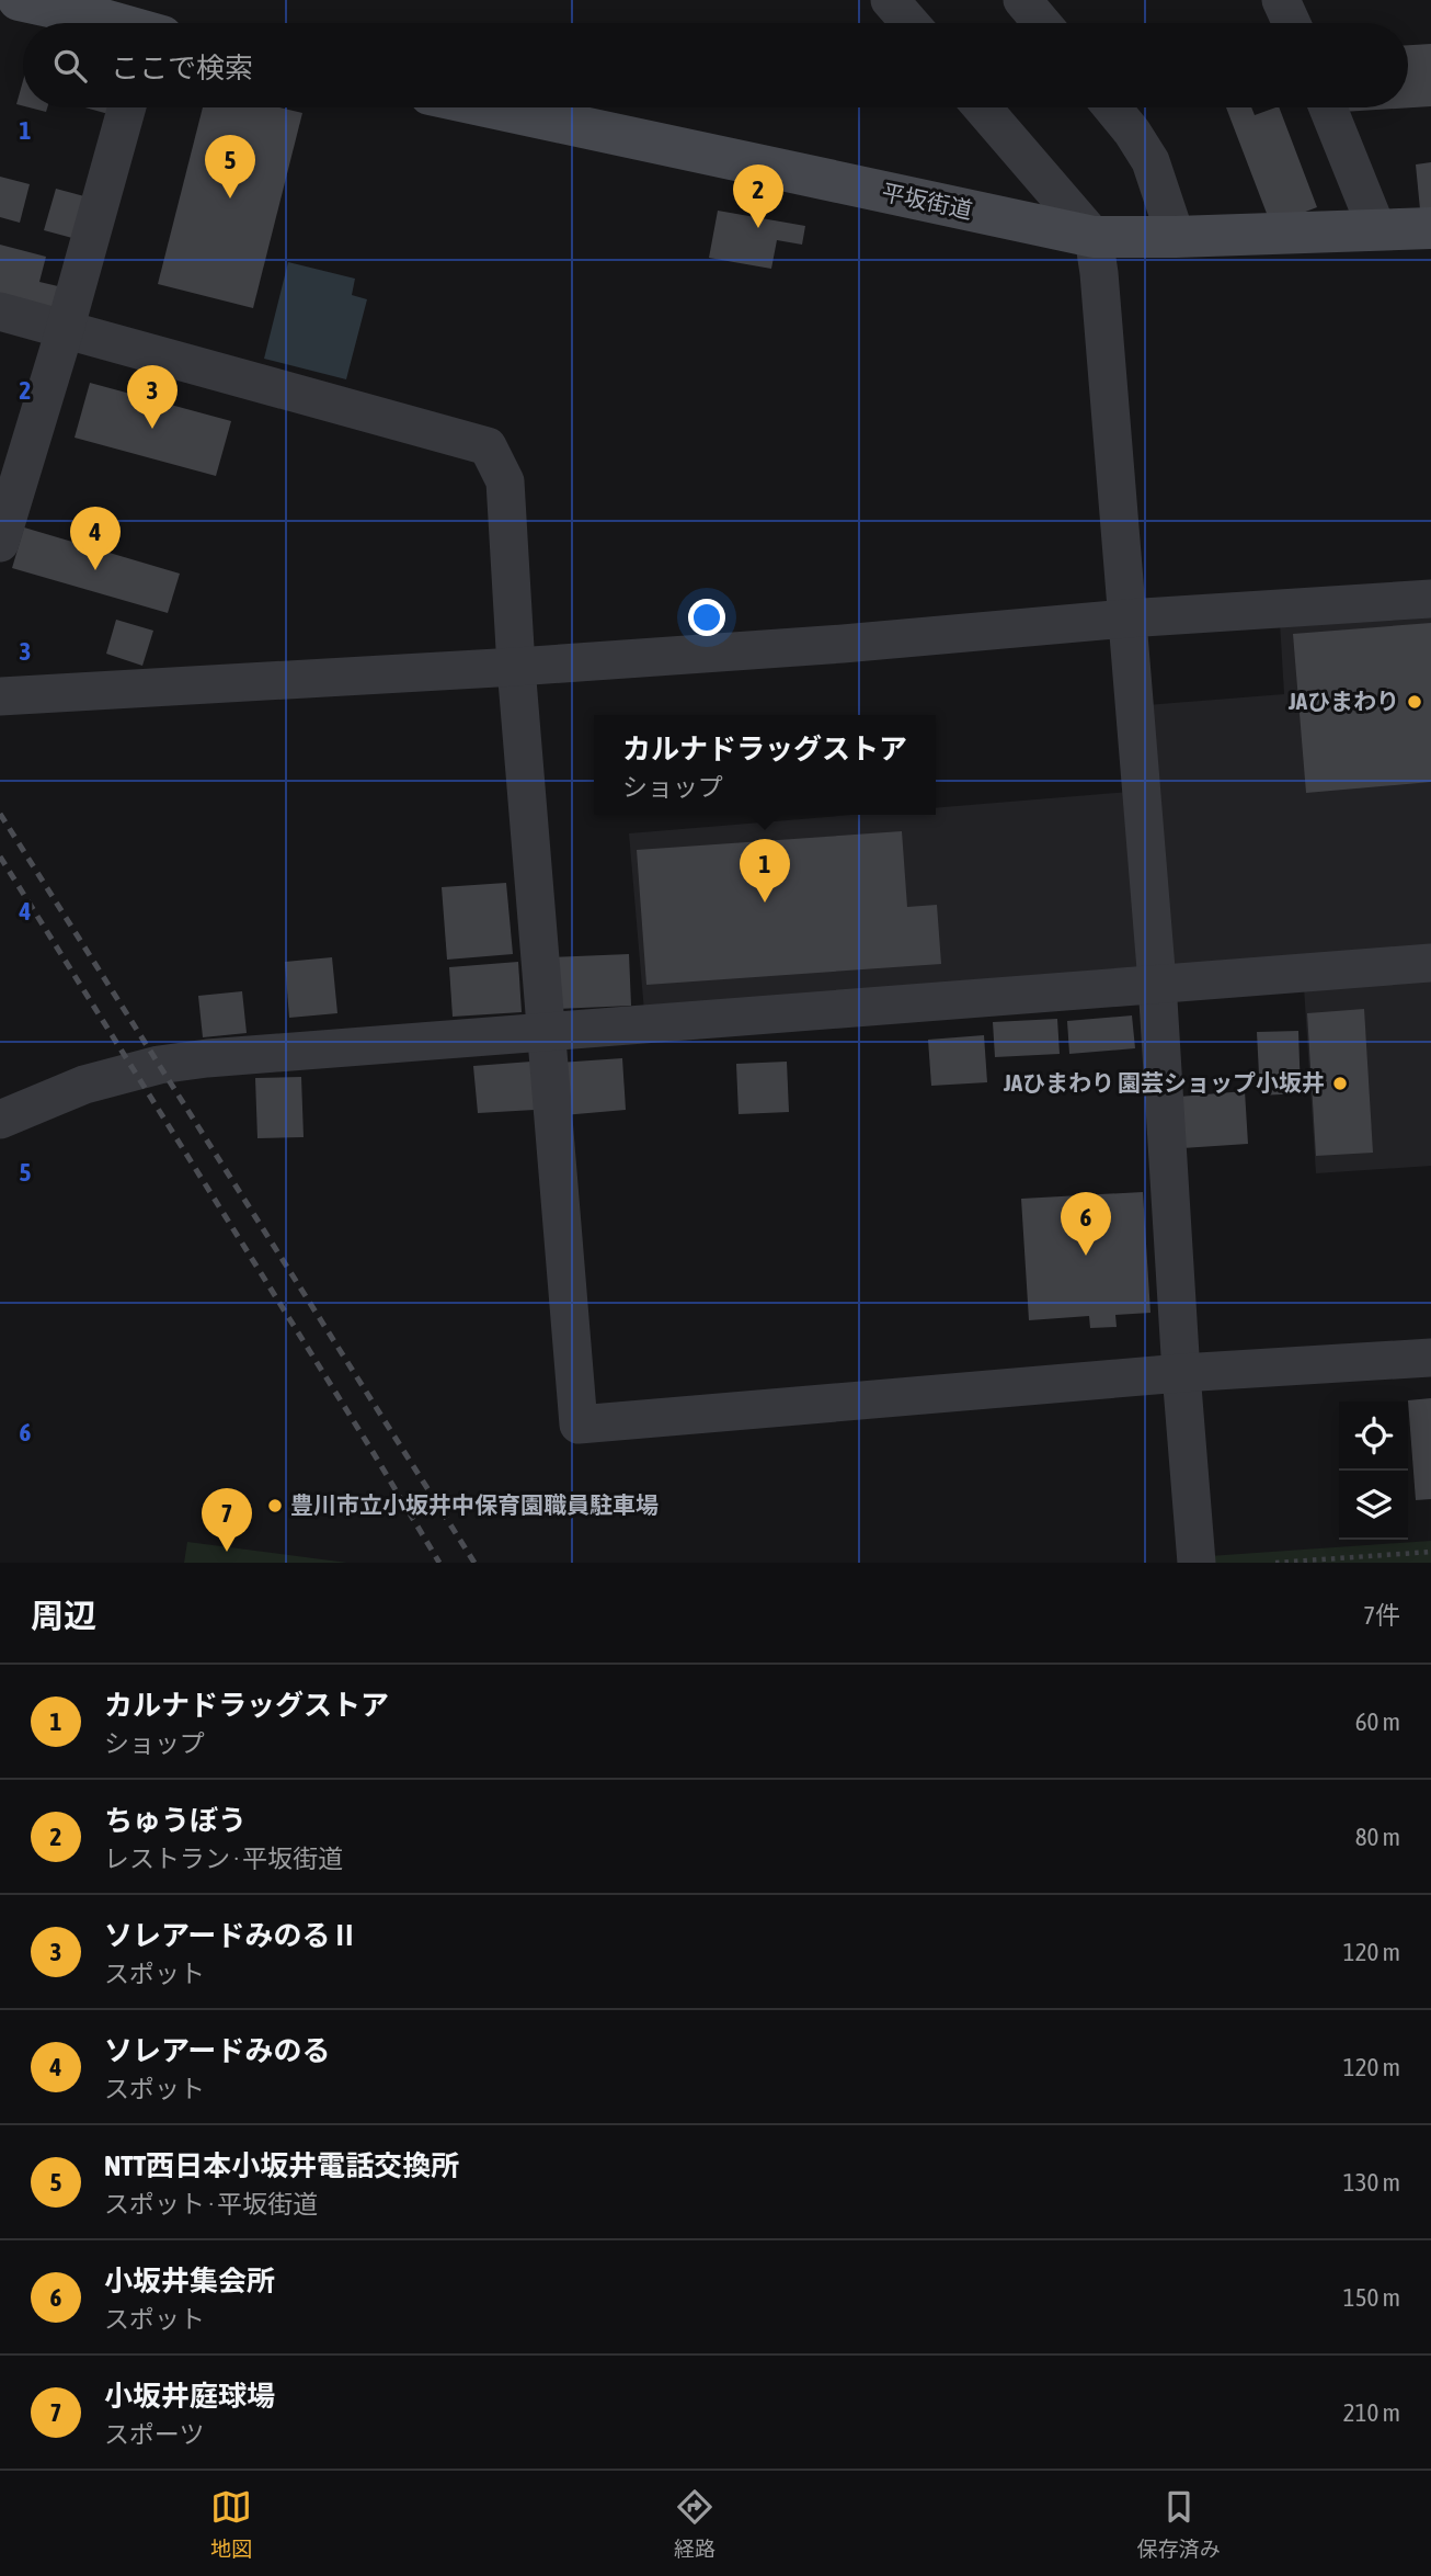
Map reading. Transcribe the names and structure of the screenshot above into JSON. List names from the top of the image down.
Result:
{
  "streets": {
    "street": ["平坂街道"]
  },
  "places": ["JAひまわり", "JAひまわり 園芸ショップ小坂井", "豊川市立小坂井中保育園職員駐車場"],
  "page": {
    "search": "ここで検索",
    "pins": [
      "5",
      "2",
      "3",
      "4",
      "1",
      "6",
      "7"
    ],
    "popup": ["カルナドラッグストア", "ショップ"],
    "heading": ["周辺", "7件"],
    "list": [
      {
        "mark": "1",
        "name": "カルナドラッグストア",
        "note": "ショップ",
        "value": "60 m"
      },
      {
        "mark": "2",
        "name": "ちゅうぼう",
        "note": "レストラン · 平坂街道",
        "value": "80 m"
      },
      {
        "mark": "3",
        "name": "ソレアードみのるⅡ",
        "note": "スポット",
        "value": "120 m"
      },
      {
        "mark": "4",
        "name": "ソレアードみのる",
        "note": "スポット",
        "value": "120 m"
      },
      {
        "mark": "5",
        "name": "NTT西日本小坂井電話交換所",
        "note": "スポット · 平坂街道",
        "value": "130 m"
      },
      {
        "mark": "6",
        "name": "小坂井集会所",
        "note": "スポット",
        "value": "150 m"
      },
      {
        "mark": "7",
        "name": "小坂井庭球場",
        "note": "スポーツ",
        "value": "210 m"
      }
    ],
    "nav": ["地図", "経路", "保存済み"]
  },
  "grid": {
    "rows": [
      "1",
      "2",
      "3",
      "4",
      "5",
      "6"
    ]
  }
}
